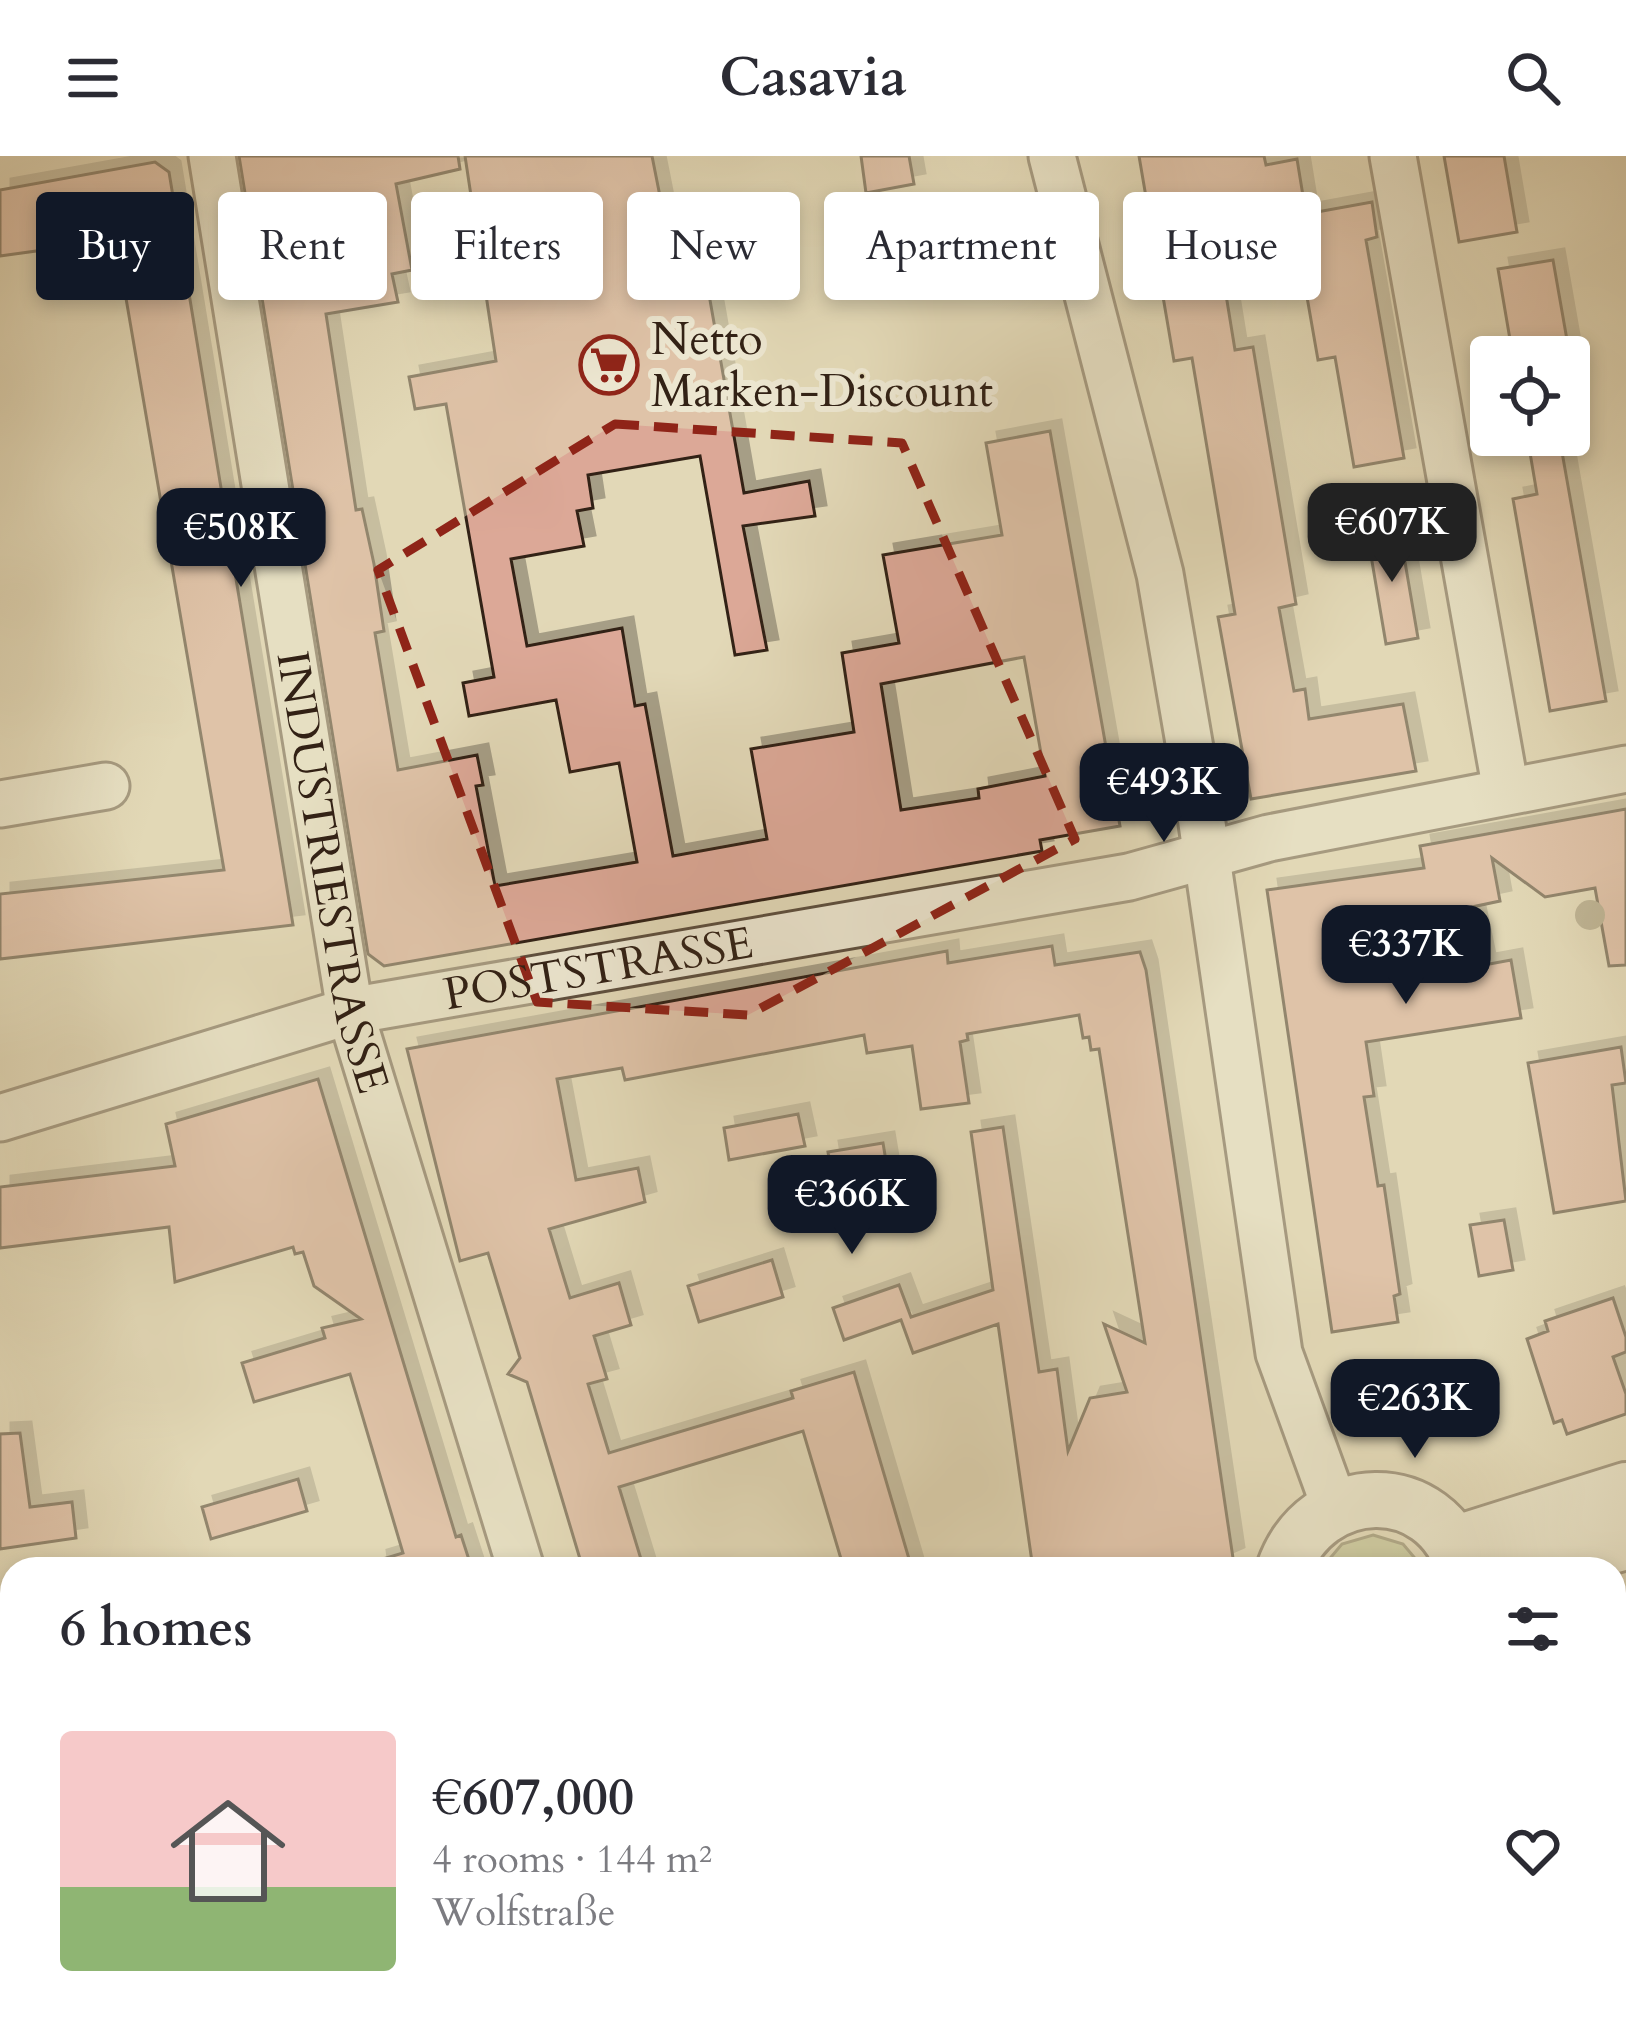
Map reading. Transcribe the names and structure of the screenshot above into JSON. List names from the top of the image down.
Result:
{
  "streets": {
    "street": ["INDUSTRIESTRASSE", "POSTSTRASSE"]
  },
  "crossings": [
    ["INDUSTRIESTRASSE", "POSTSTRASSE"]
  ],
  "places": {
    "supermarket": ["Netto Marken-Discount"]
  },
  "page": {
    "header": "Casavia",
    "chip": [
      "Buy",
      "Rent",
      "Filters",
      "New",
      "Apartment",
      "House"
    ],
    "price": [
      "€607K",
      "€508K",
      "€493K",
      "€337K",
      "€366K",
      "€263K"
    ],
    "heading": "6 homes",
    "list": [
      {
        "name": "€607,000",
        "note": "4 rooms · 144 m² · Wolfstraße"
      }
    ]
  }
}
